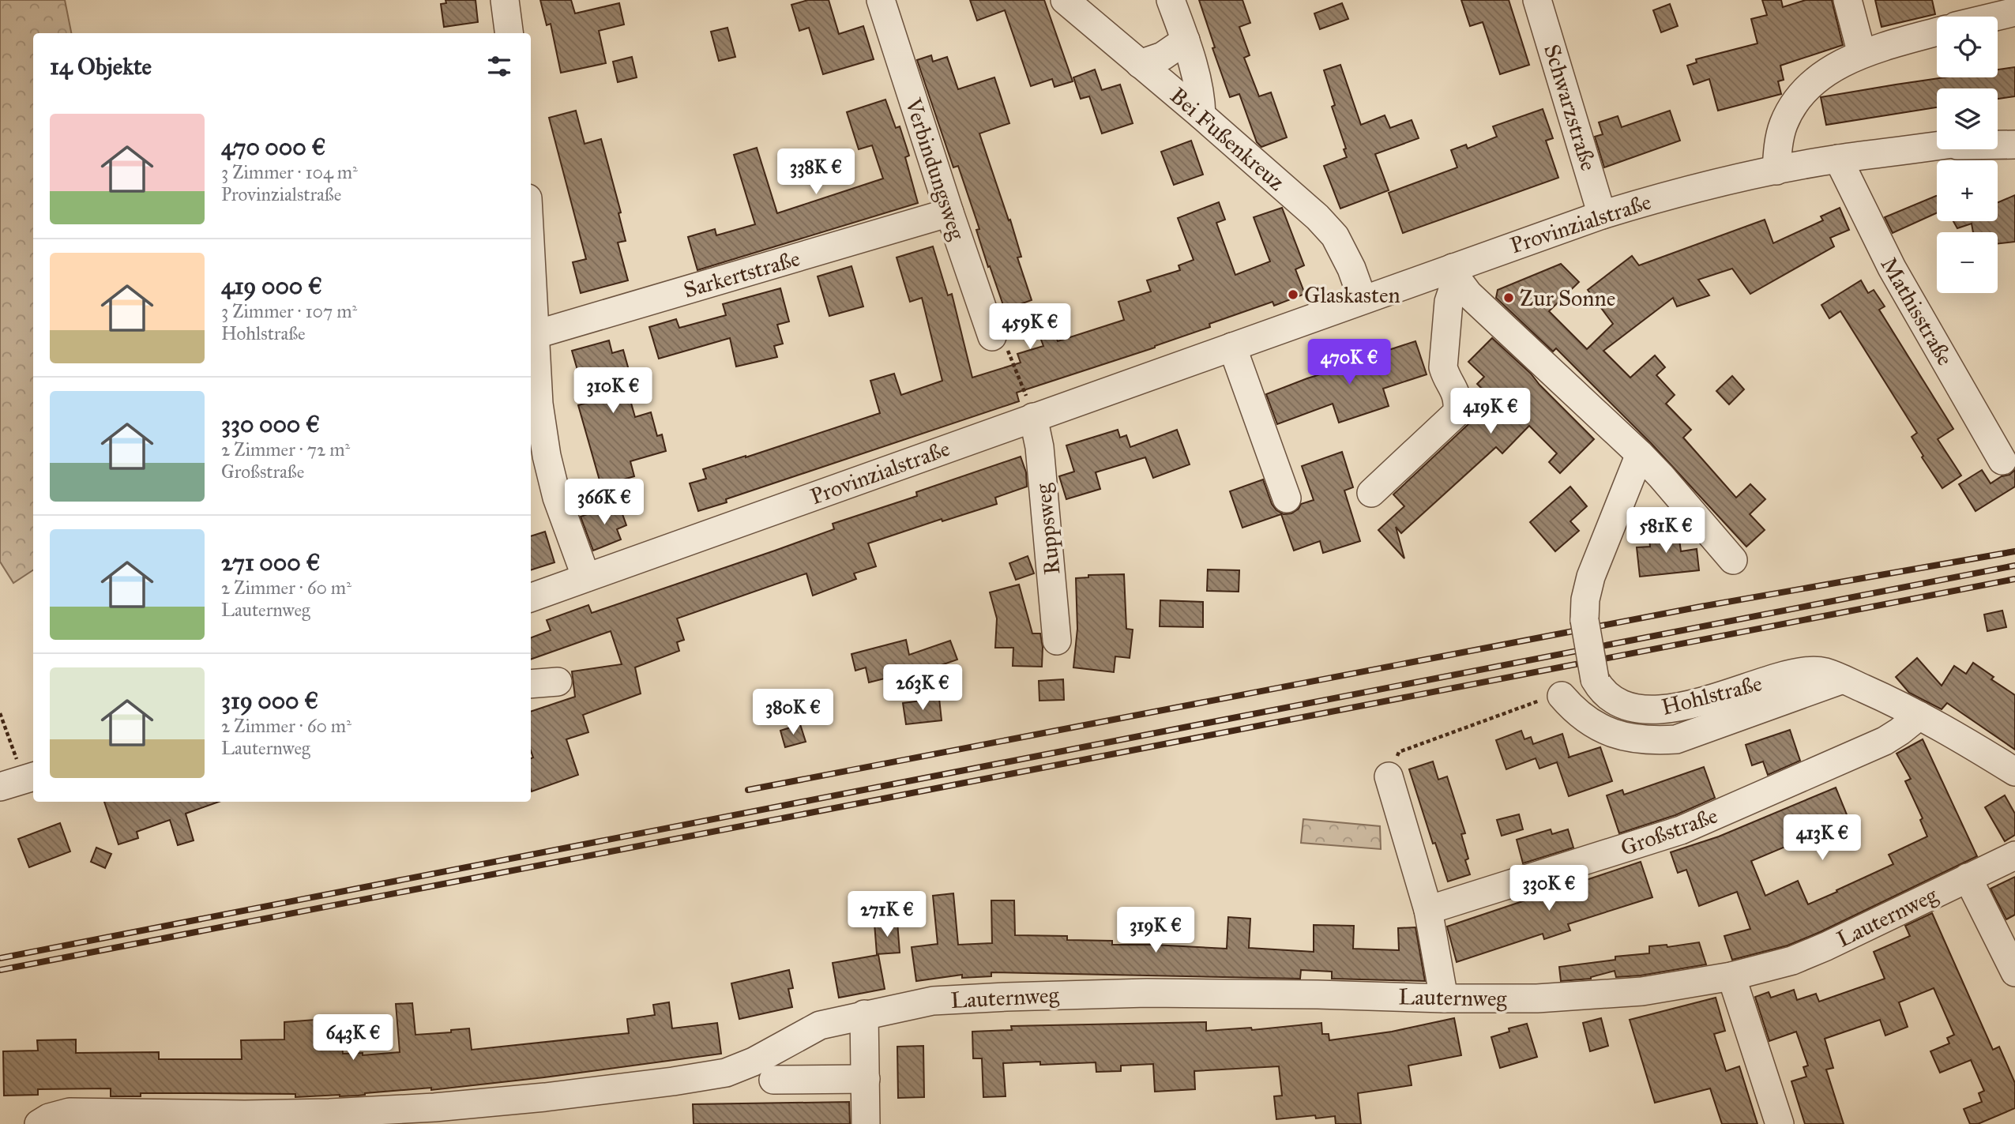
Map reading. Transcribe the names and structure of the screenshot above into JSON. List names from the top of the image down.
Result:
{
  "streets": {
    "street": [
      "Schwarzstraße",
      "Bei Fußenkreuz",
      "Verbindungsweg",
      "Provinzialstraße",
      "Sarkertstraße",
      "Mathisstraße",
      "Ruppsweg",
      "Hohlstraße",
      "Großstraße",
      "Lauternweg"
    ]
  },
  "crossings": [
    ["Schwarzstraße", "Provinzialstraße"],
    ["Bei Fußenkreuz", "Provinzialstraße"],
    ["Verbindungsweg", "Sarkertstraße"],
    ["Provinzialstraße", "Mathisstraße"],
    ["Provinzialstraße", "Ruppsweg"],
    ["Hohlstraße", "Großstraße"]
  ],
  "places": ["Glaskasten", "Zur Sonne"],
  "page": {
    "map_buttons": ["+", "−"],
    "heading": "14 Objekte",
    "list": [
      {
        "name": "470 000 €",
        "note": "3 Zimmer · 104 m² · Provinzialstraße"
      },
      {
        "name": "419 000 €",
        "note": "3 Zimmer · 107 m² · Hohlstraße"
      },
      {
        "name": "330 000 €",
        "note": "2 Zimmer · 72 m² · Großstraße"
      },
      {
        "name": "271 000 €",
        "note": "2 Zimmer · 60 m² · Lauternweg"
      },
      {
        "name": "319 000 €",
        "note": "2 Zimmer · 60 m² · Lauternweg"
      }
    ],
    "price": [
      "338K €",
      "459K €",
      "470K €",
      "310K €",
      "419K €",
      "366K €",
      "581K €",
      "263K €",
      "380K €",
      "413K €",
      "330K €",
      "271K €",
      "319K €",
      "643K €"
    ]
  }
}
